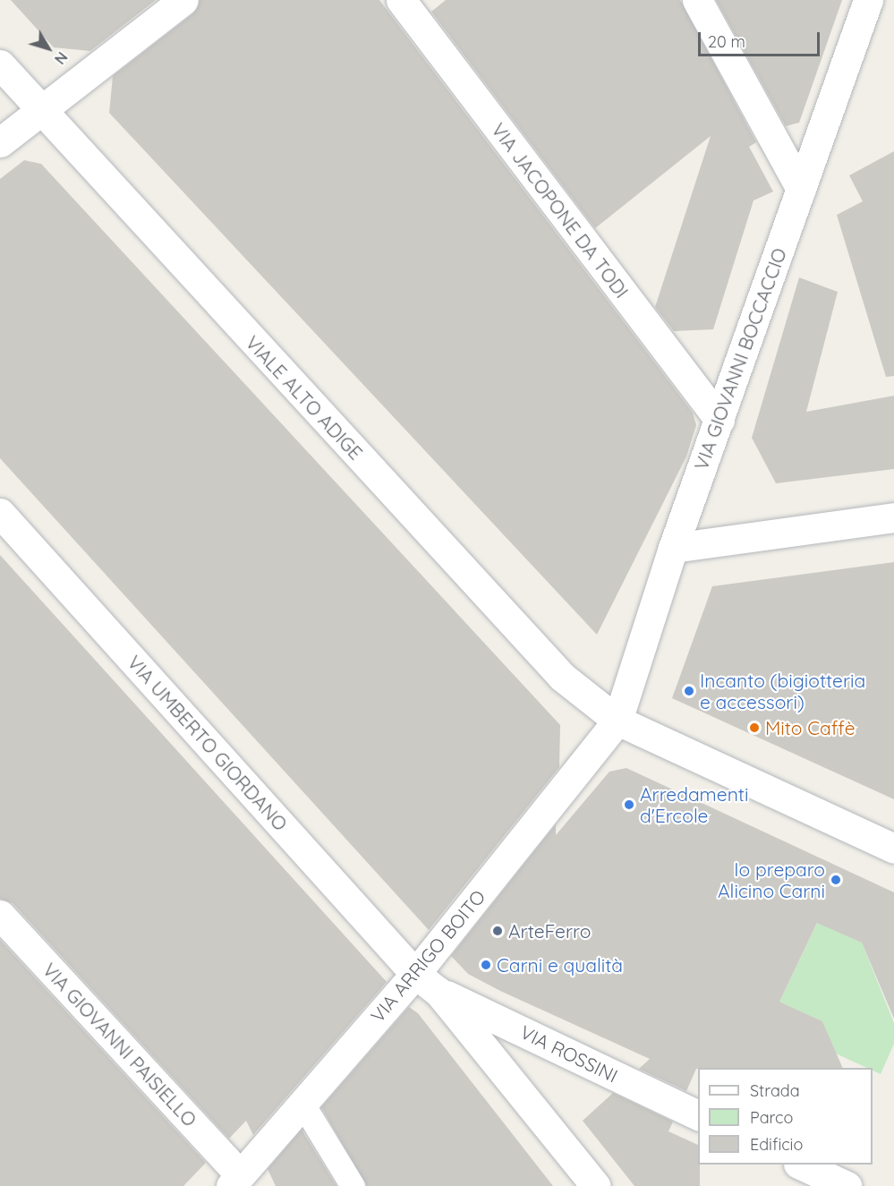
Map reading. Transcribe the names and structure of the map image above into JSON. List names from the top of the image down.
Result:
{
  "streets": {
    "street": [
      "VIA JACOPONE DA TODI",
      "VIA GIOVANNI BOCCACCIO",
      "VIALE ALTO ADIGE",
      "VIA UMBERTO GIORDANO",
      "VIA ARRIGO BOITO",
      "VIA GIOVANNI PAISIELLO",
      "VIA ROSSINI"
    ]
  },
  "crossings": [
    ["VIA JACOPONE DA TODI", "VIA GIOVANNI BOCCACCIO"],
    ["VIA GIOVANNI BOCCACCIO", "VIALE ALTO ADIGE"],
    ["VIA GIOVANNI BOCCACCIO", "VIA ARRIGO BOITO"],
    ["VIALE ALTO ADIGE", "VIA ARRIGO BOITO"],
    ["VIA UMBERTO GIORDANO", "VIA ARRIGO BOITO"],
    ["VIA UMBERTO GIORDANO", "VIA ROSSINI"],
    ["VIA ARRIGO BOITO", "VIA GIOVANNI PAISIELLO"]
  ],
  "places": [
    "Incanto (bigiotteria e accessori)",
    "Mito Caffè",
    "Arredamenti d'Ercole",
    "Io preparo Alicino Carni",
    "ArteFerro",
    "Carni e qualità"
  ],
  "legend": ["Strada", "Parco", "Edificio"],
  "scale_bar": "20 m",
  "north": "bottom right"
}
